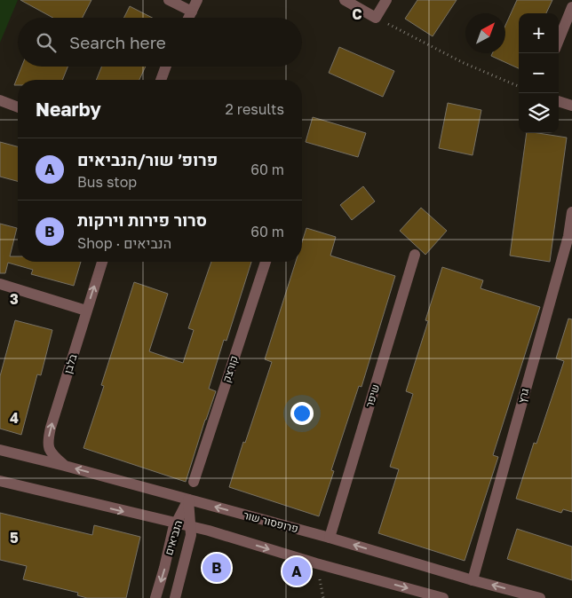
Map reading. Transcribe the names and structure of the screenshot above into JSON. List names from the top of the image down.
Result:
{
  "streets": {
    "street": [
      "בלבן",
      "קורצק",
      "שיפר",
      "גרץ",
      "פרופסור שור",
      "הנביאים"
    ]
  },
  "crossings": [
    ["בלבן", "פרופסור שור"],
    ["שיפר", "פרופסור שור"],
    ["גרץ", "פרופסור שור"],
    ["פרופסור שור", "הנביאים"]
  ],
  "one_way": ["בלבן"],
  "north": "top right",
  "page": {
    "map_buttons": ["+", "−"],
    "search": "Search here",
    "heading": ["Nearby", "2 results"],
    "list": [
      {
        "mark": "A",
        "name": "פרופ׳ שור/הנביאים",
        "note": "Bus stop",
        "value": "60 m"
      },
      {
        "mark": "B",
        "name": "סרור פירות וירקות",
        "note": "Shop · הנביאים",
        "value": "60 m"
      }
    ],
    "pins": ["B", "A"]
  },
  "grid": {
    "columns": ["C"],
    "rows": ["3", "4", "5"]
  }
}
